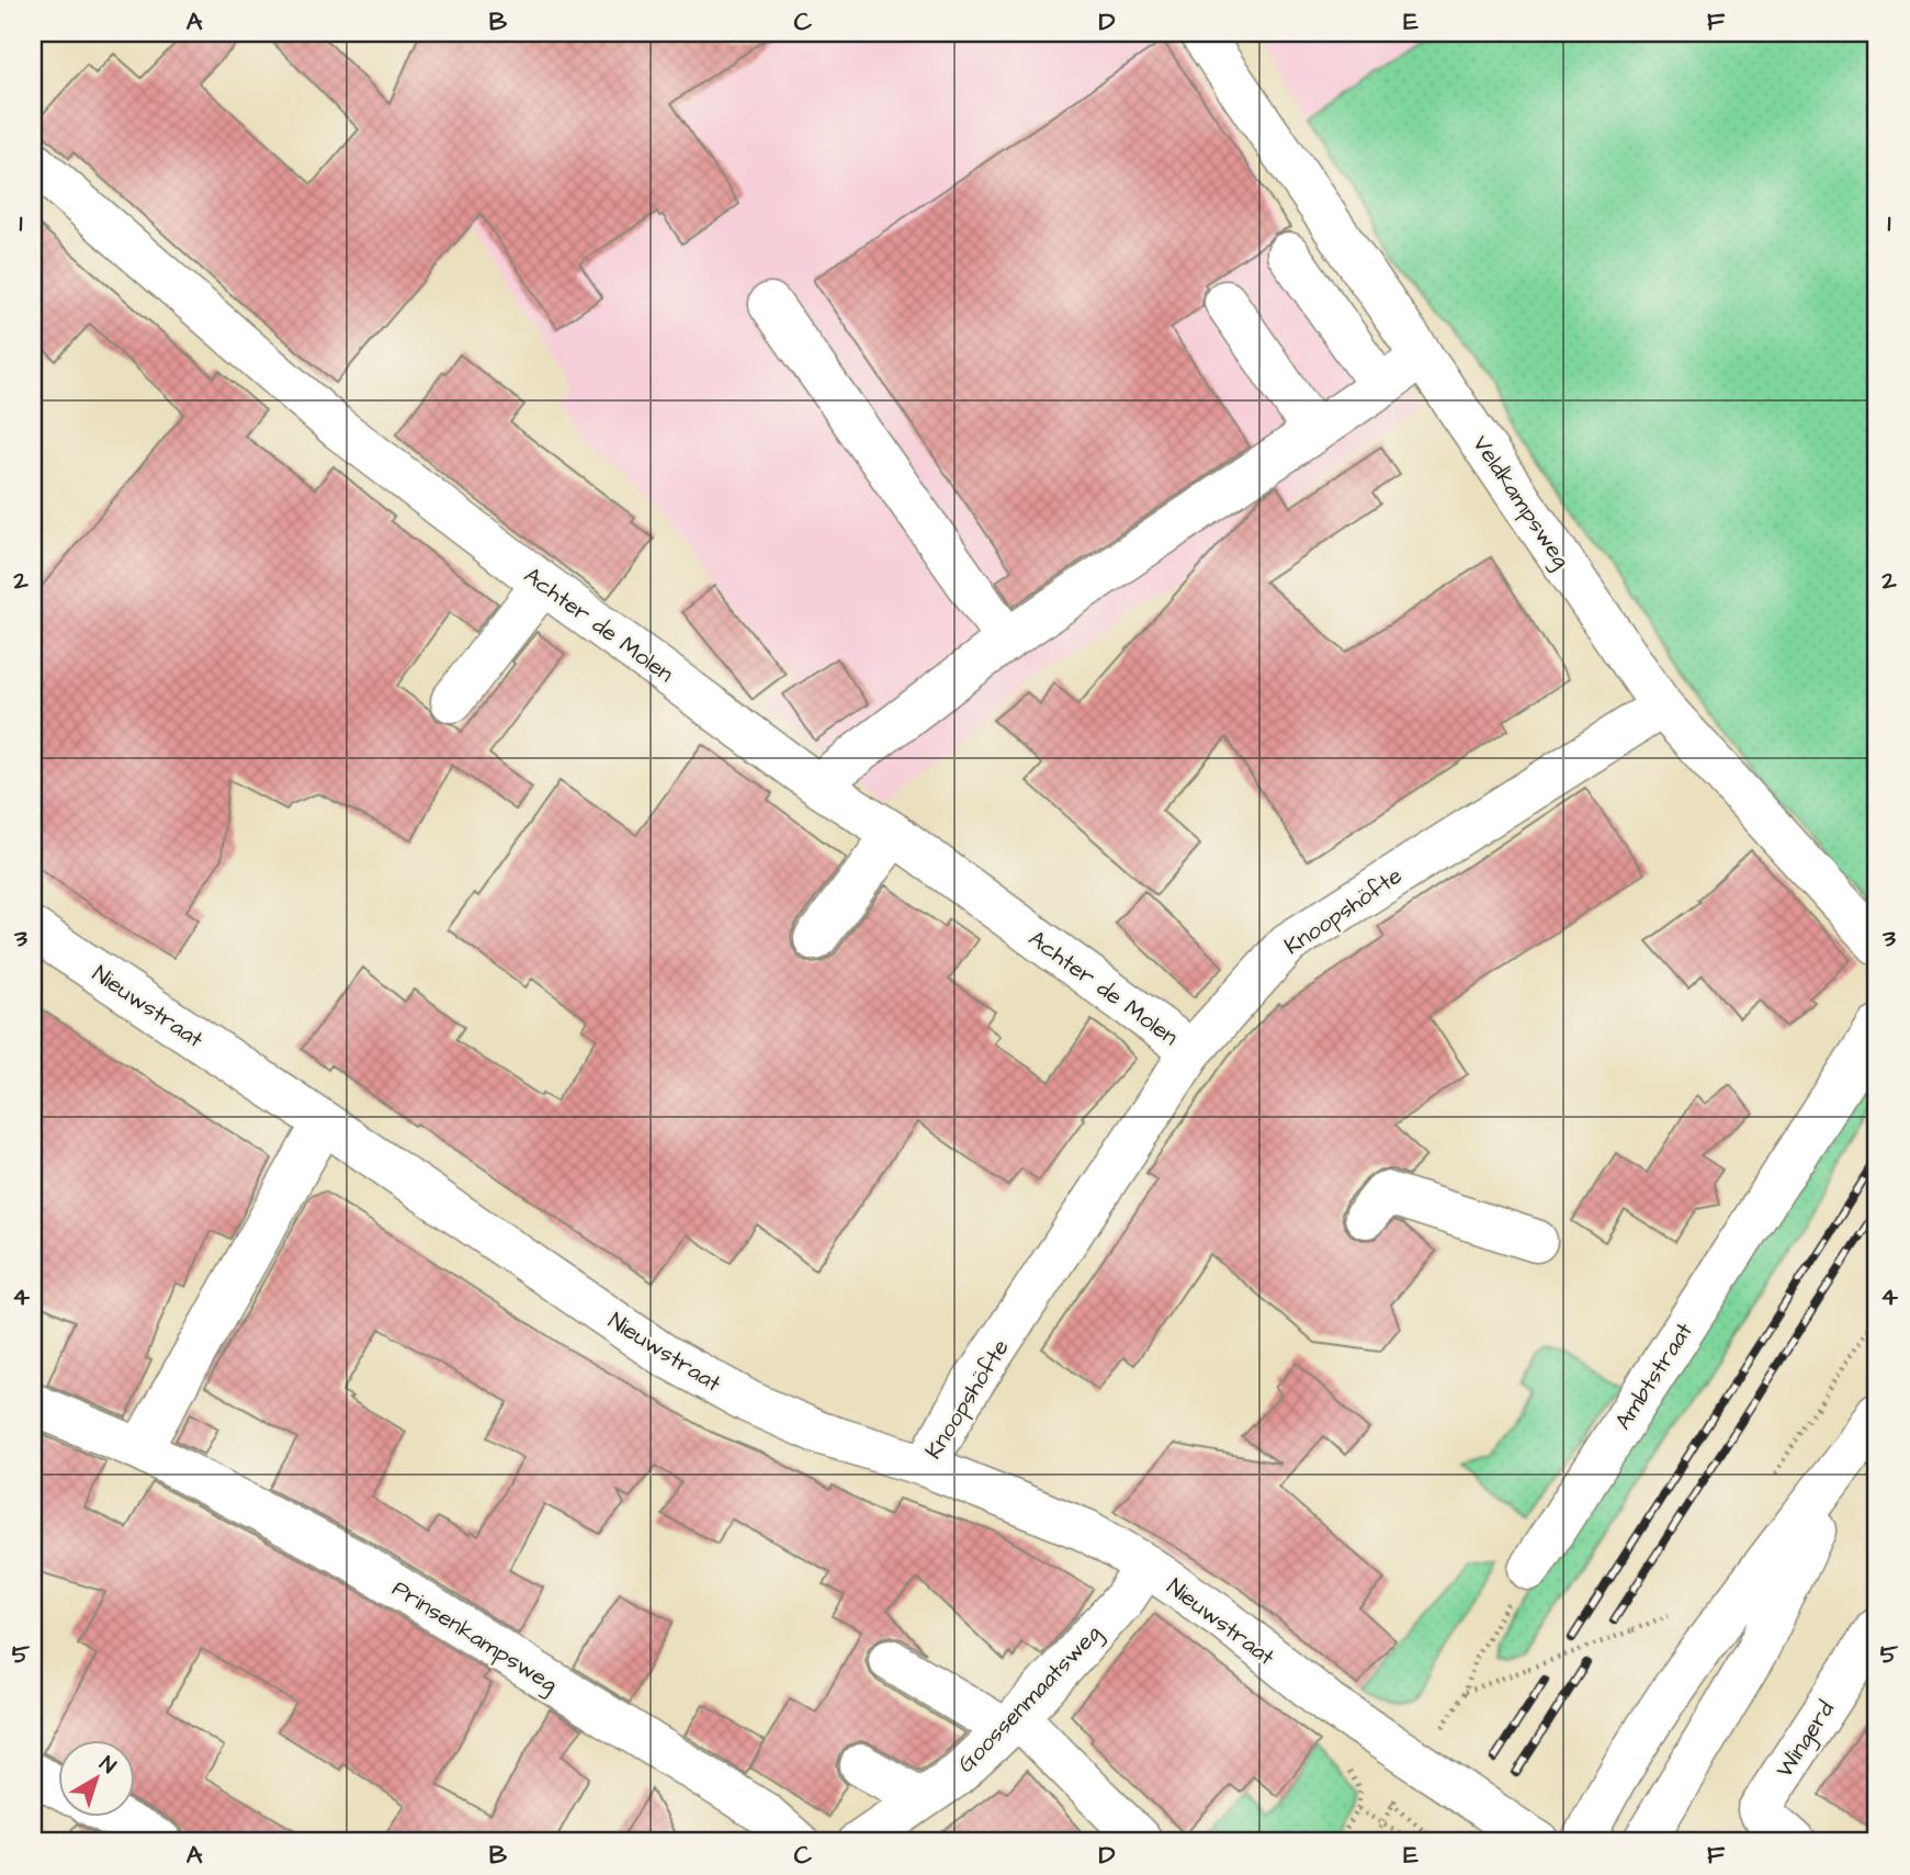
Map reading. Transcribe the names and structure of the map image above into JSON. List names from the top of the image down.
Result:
{
  "streets": {
    "street": [
      "Veldkampsweg",
      "Achter de Molen",
      "Knoopshöfte",
      "Nieuwstraat",
      "Ambtstraat",
      "Prinsenkampsweg",
      "Goossenmaatsweg",
      "Wingerd"
    ]
  },
  "crossings": [
    ["Veldkampsweg", "Knoopshöfte"],
    ["Achter de Molen", "Knoopshöfte"],
    ["Knoopshöfte", "Nieuwstraat"],
    ["Nieuwstraat", "Goossenmaatsweg"]
  ],
  "north": "top right",
  "grid": {
    "columns": [
      "A",
      "B",
      "C",
      "D",
      "E",
      "F"
    ],
    "rows": [
      "1",
      "2",
      "3",
      "4",
      "5"
    ]
  }
}
